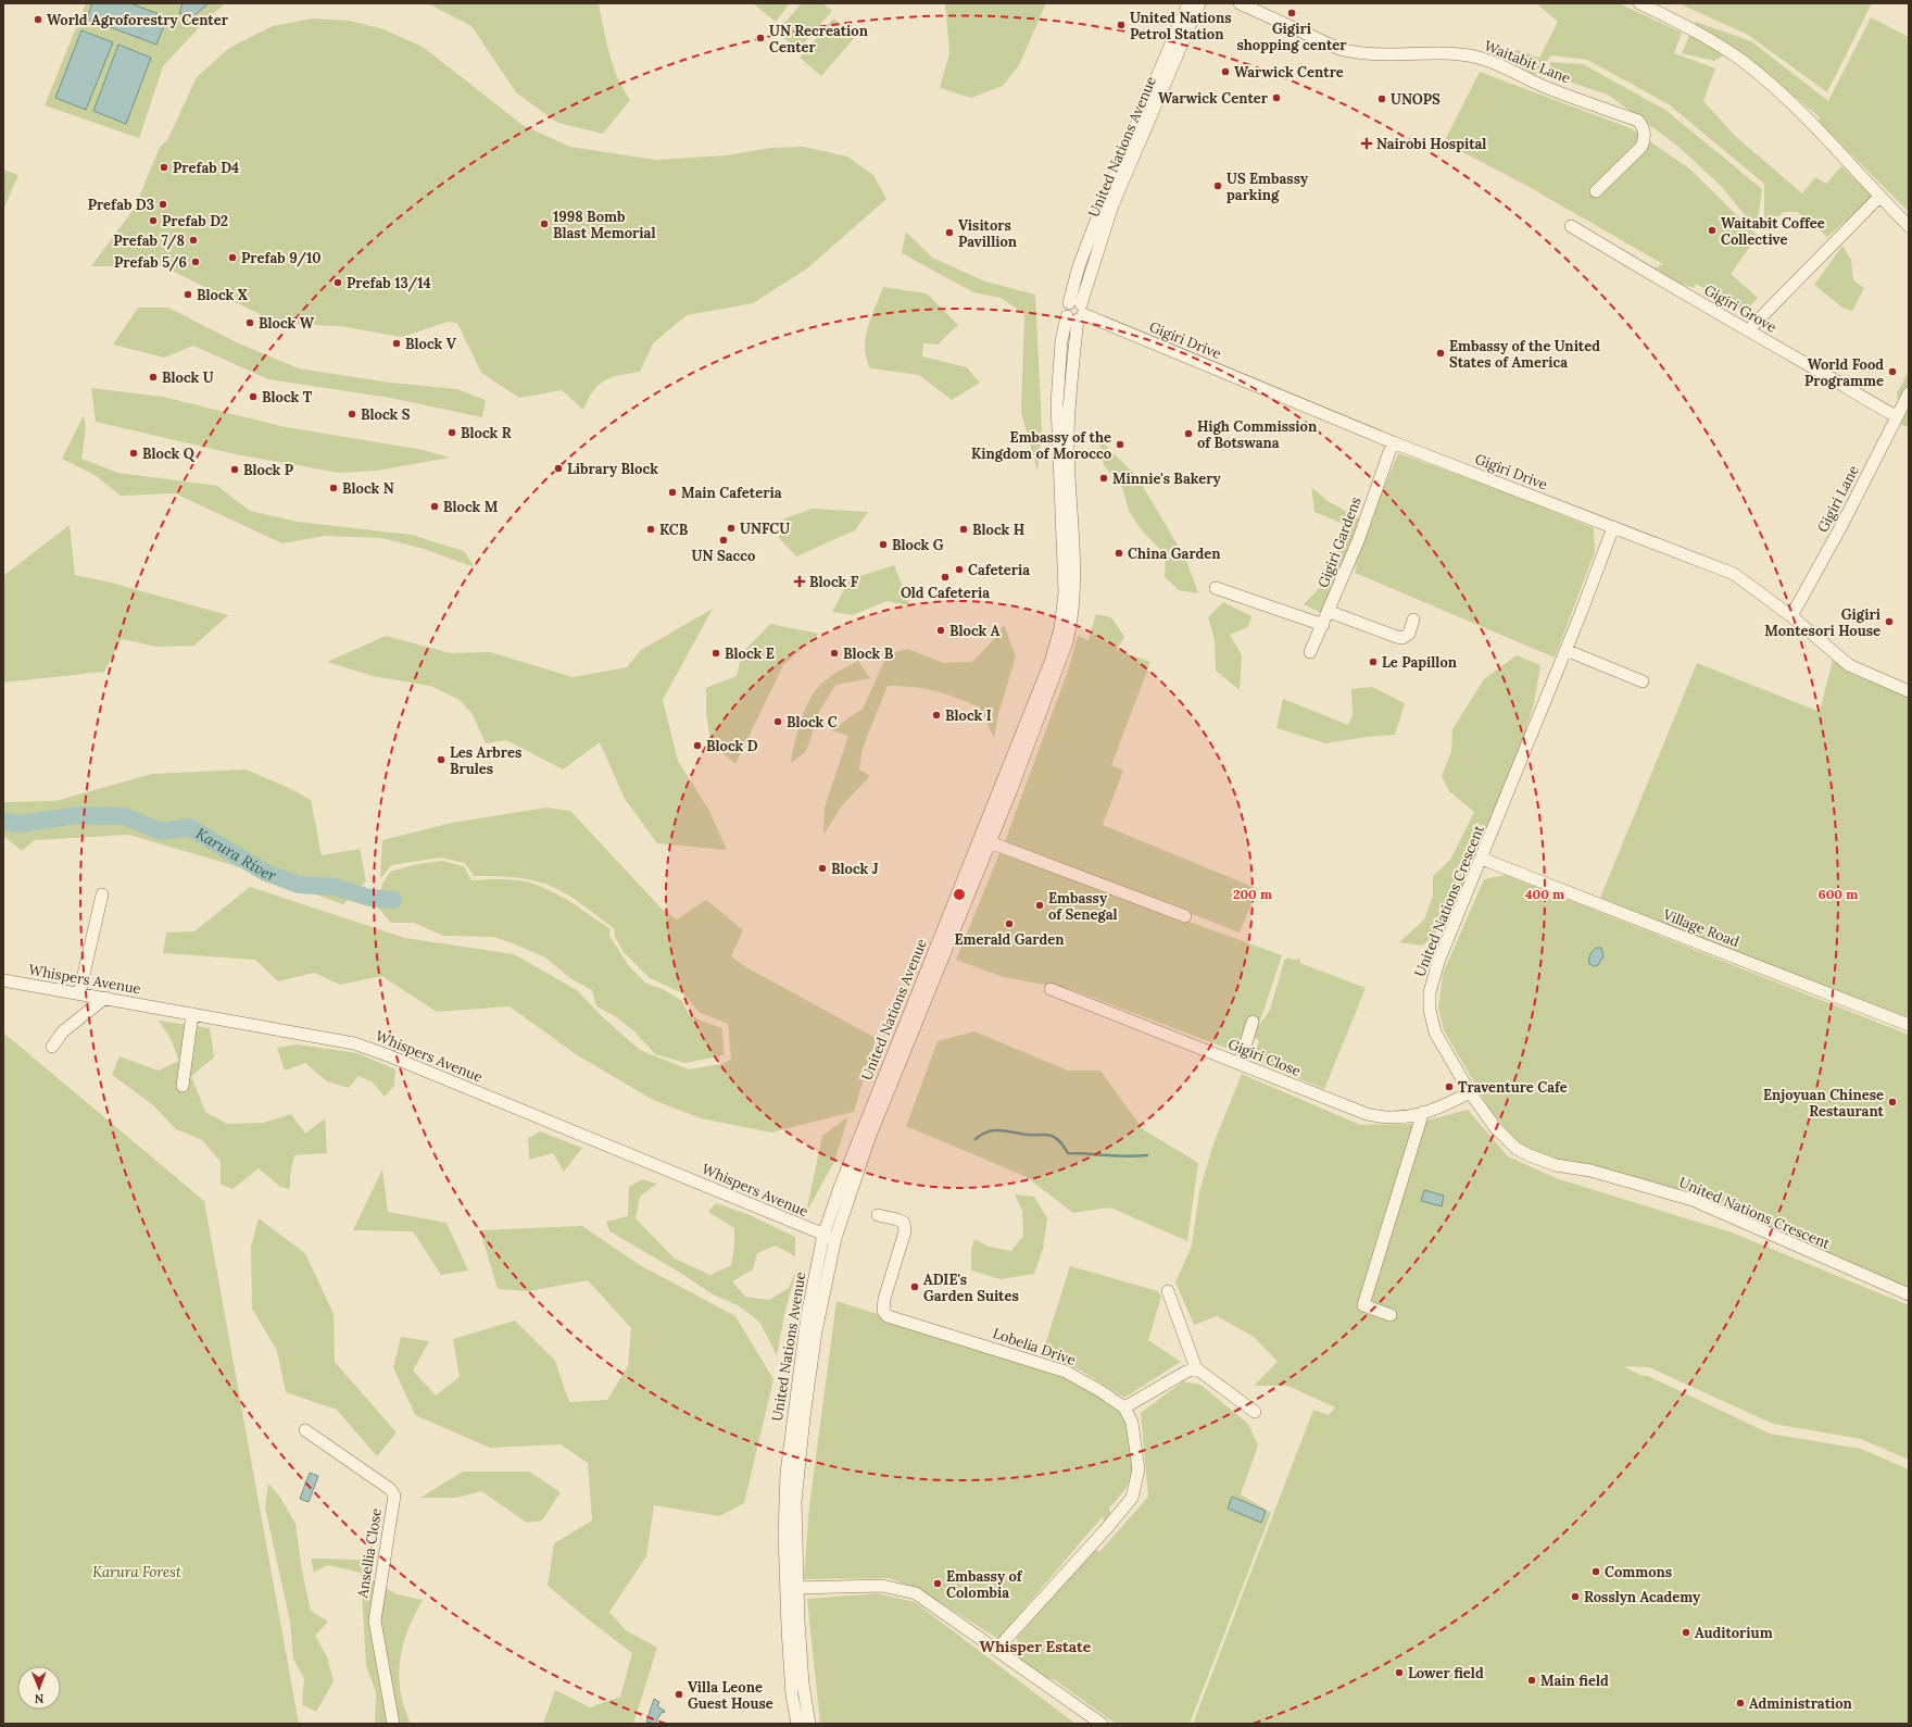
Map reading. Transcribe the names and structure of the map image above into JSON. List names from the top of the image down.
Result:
{
  "streets": {
    "street": [
      "Waitabit Lane",
      "United Nations Avenue",
      "Gigiri Grove",
      "Gigiri Drive",
      "Gigiri Lane",
      "Gigiri Gardens",
      "United Nations Crescent",
      "Village Road",
      "Whispers Avenue",
      "Gigiri Close",
      "Lobelia Drive",
      "Ansellia Close"
    ]
  },
  "crossings": [
    ["United Nations Avenue", "Gigiri Drive"],
    ["United Nations Avenue", "Whispers Avenue"],
    ["Gigiri Grove", "Gigiri Lane"],
    ["Gigiri Drive", "Gigiri Lane"],
    ["Gigiri Drive", "Gigiri Gardens"],
    ["Gigiri Drive", "United Nations Crescent"],
    ["United Nations Crescent", "Village Road"],
    ["United Nations Crescent", "Gigiri Close"]
  ],
  "districts": ["Whisper Estate"],
  "water": ["Karura River"],
  "parks": ["Karura Forest"],
  "places": {
    "other": [
      "Gigiri shopping center",
      "World Agroforestry Center",
      "United Nations Petrol Station",
      "UN Recreation Center",
      "Warwick Centre",
      "Warwick Center",
      "UNOPS",
      "Prefab D4",
      "US Embassy parking",
      "Prefab D3",
      "Prefab D2",
      "1998 Bomb Blast Memorial",
      "Waitabit Coffee Collective",
      "Visitors Pavillion",
      "Prefab 7/8",
      "Prefab 9/10",
      "Prefab 5/6",
      "Prefab 13/14",
      "Block X",
      "Block W",
      "Block V",
      "Embassy of the United States of America",
      "World Food Programme",
      "Block U",
      "Block T",
      "Block S",
      "Block R",
      "High Commission of Botswana",
      "Embassy of the Kingdom of Morocco",
      "Block Q",
      "Library Block",
      "Block P",
      "Minnie's Bakery",
      "Block N",
      "Main Cafeteria",
      "Block M",
      "UNFCU",
      "KCB",
      "Block H",
      "UN Sacco",
      "Block G",
      "China Garden",
      "Cafeteria",
      "Old Cafeteria",
      "Gigiri Montesori House",
      "Block A",
      "Block E",
      "Block B",
      "Le Papillon",
      "Block I",
      "Block C",
      "Block D",
      "Les Arbres Brules",
      "Block J",
      "Embassy of Senegal",
      "Emerald Garden",
      "Traventure Cafe",
      "Enjoyuan Chinese Restaurant",
      "ADIE's Garden Suites",
      "Commons",
      "Embassy of Colombia",
      "Rosslyn Academy",
      "Auditorium",
      "Lower field",
      "Main field",
      "Villa Leone Guest House",
      "Administration"
    ],
    "health": ["Nairobi Hospital", "Block F"]
  },
  "north": "bottom",
  "rings": ["200 m", "400 m", "600 m"]
}
